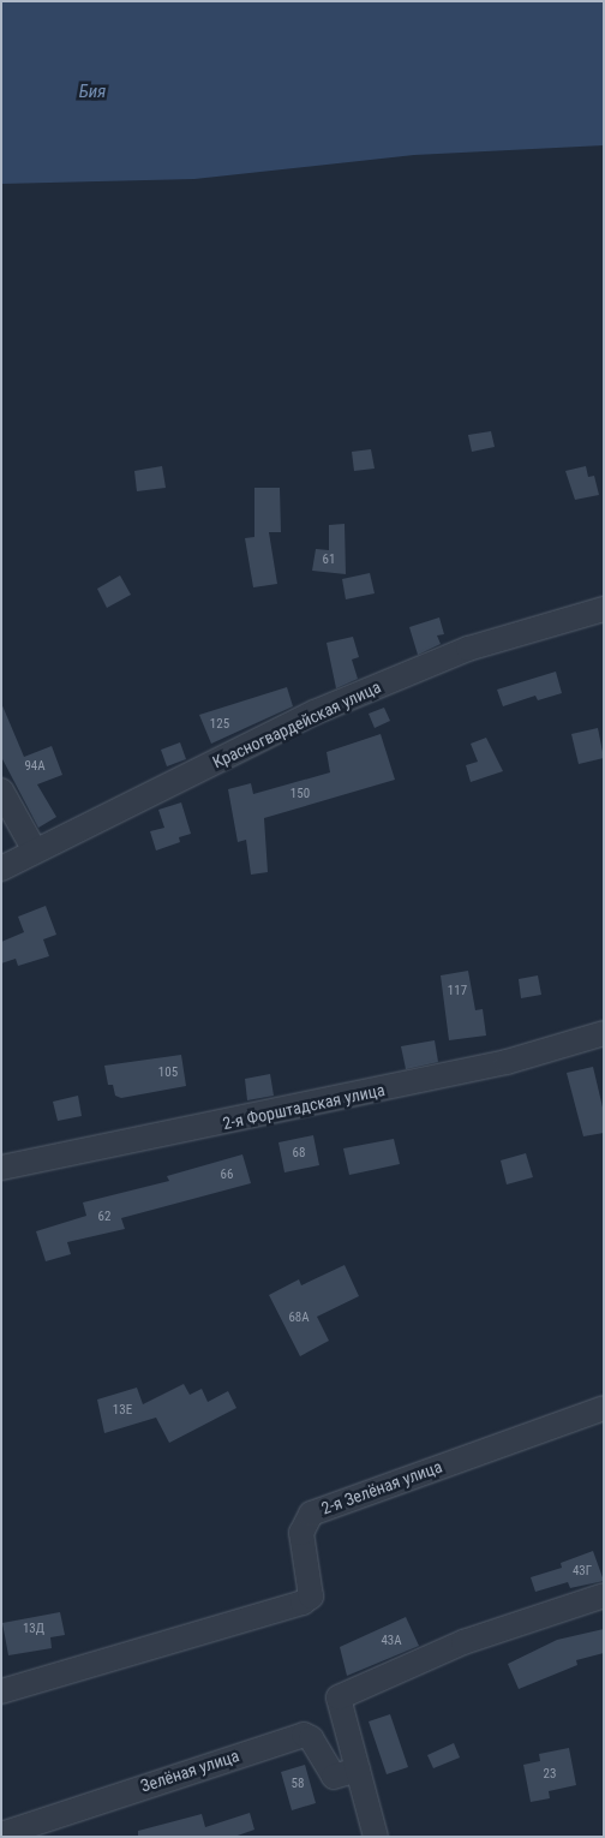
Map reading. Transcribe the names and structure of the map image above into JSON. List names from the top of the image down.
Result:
{
  "streets": {
    "street": [
      "Красногвардейская улица",
      "2-я Форштадская улица",
      "2-я Зелёная улица",
      "Зелёная улица"
    ]
  },
  "water": ["Бия"],
  "house_numbers": [
    "61",
    "125",
    "94А",
    "150",
    "117",
    "105",
    "68",
    "66",
    "62",
    "68А",
    "13Е",
    "43Г",
    "13Д",
    "43А",
    "23",
    "58"
  ]
}
